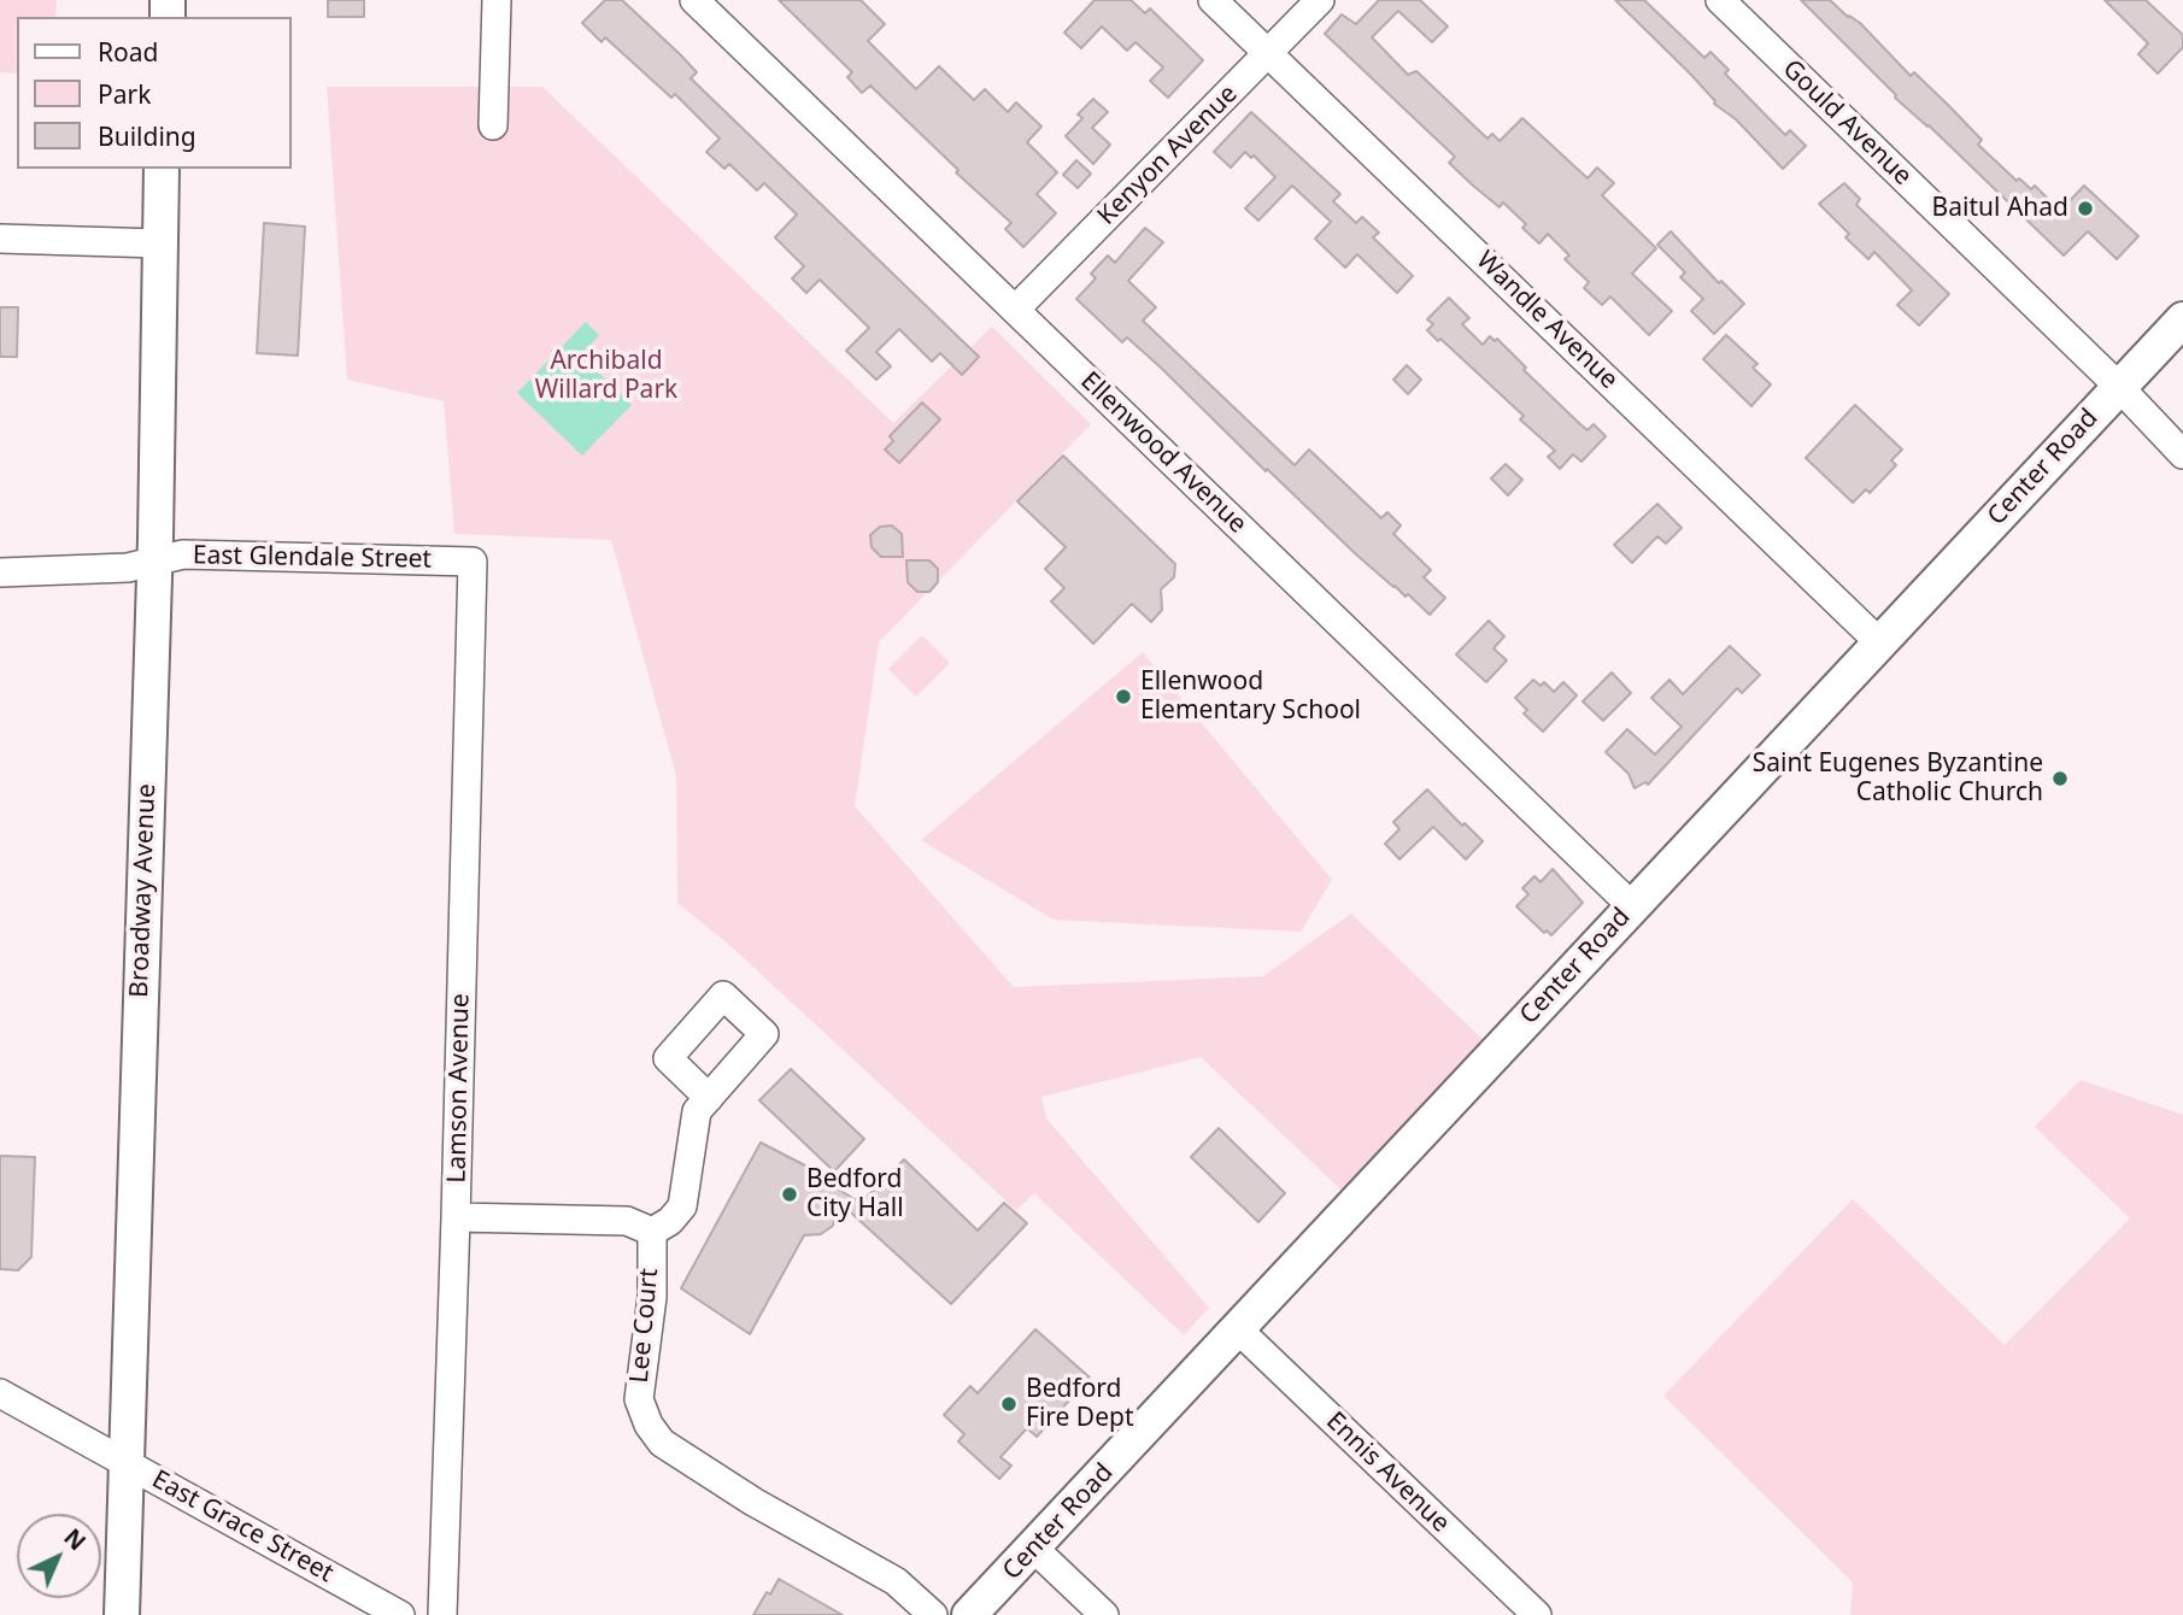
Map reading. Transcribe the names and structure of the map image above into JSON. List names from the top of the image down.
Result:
{
  "streets": {
    "main road": ["Center Road", "Broadway Avenue"],
    "street": [
      "Gould Avenue",
      "Kenyon Avenue",
      "Wandle Avenue",
      "Ellenwood Avenue",
      "East Glendale Street",
      "Lamson Avenue",
      "Lee Court",
      "Ennis Avenue",
      "East Grace Street"
    ]
  },
  "crossings": [
    ["Gould Avenue", "Center Road"],
    ["Kenyon Avenue", "Wandle Avenue"],
    ["Kenyon Avenue", "Ellenwood Avenue"],
    ["Wandle Avenue", "Center Road"],
    ["Ellenwood Avenue", "Center Road"],
    ["Center Road", "Ennis Avenue"],
    ["East Glendale Street", "Broadway Avenue"],
    ["East Glendale Street", "Lamson Avenue"],
    ["Broadway Avenue", "East Grace Street"],
    ["Lamson Avenue", "Lee Court"]
  ],
  "parks": ["Archibald Willard Park"],
  "places": [
    "Baitul Ahad",
    "Ellenwood Elementary School",
    "Saint Eugenes Byzantine Catholic Church",
    "Bedford City Hall",
    "Bedford Fire Dept"
  ],
  "legend": ["Road", "Park", "Building"],
  "north": "top right"
}
